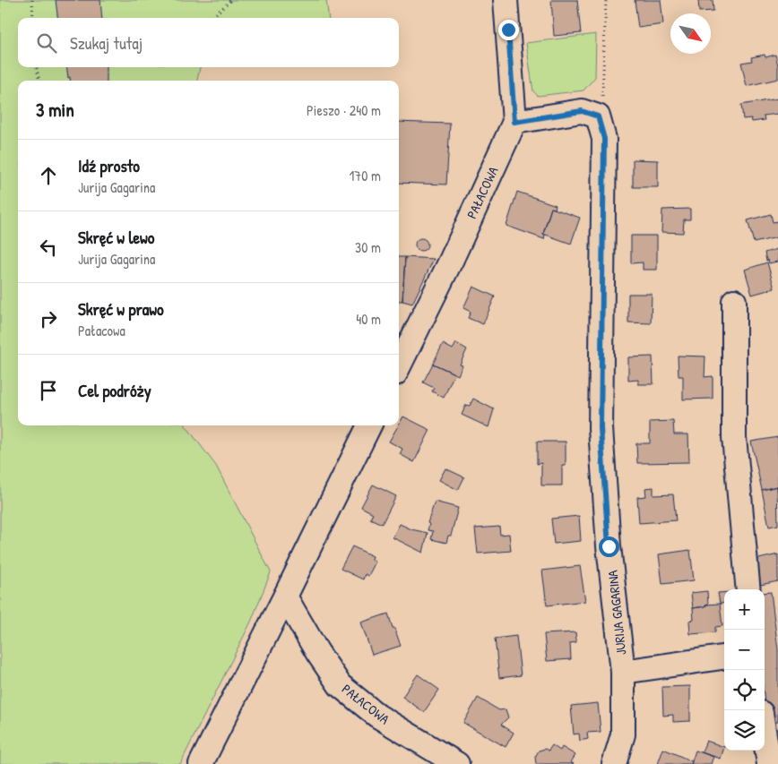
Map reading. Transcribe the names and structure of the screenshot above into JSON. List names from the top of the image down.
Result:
{
  "streets": {
    "street": ["PAŁACOWA", "JURIJA GAGARINA"]
  },
  "crossings": [
    ["PAŁACOWA", "JURIJA GAGARINA"]
  ],
  "north": "bottom right",
  "page": {
    "search": "Szukaj tutaj",
    "heading": ["3 min", "Pieszo · 240 m"],
    "list": [
      ["Idź prosto", "Jurija Gagarina", "170 m"],
      ["Skręć w lewo", "Jurija Gagarina", "30 m"],
      ["Skręć w prawo", "Pałacowa", "40 m"],
      "Cel podróży"
    ],
    "map_buttons": ["+", "−"]
  }
}
